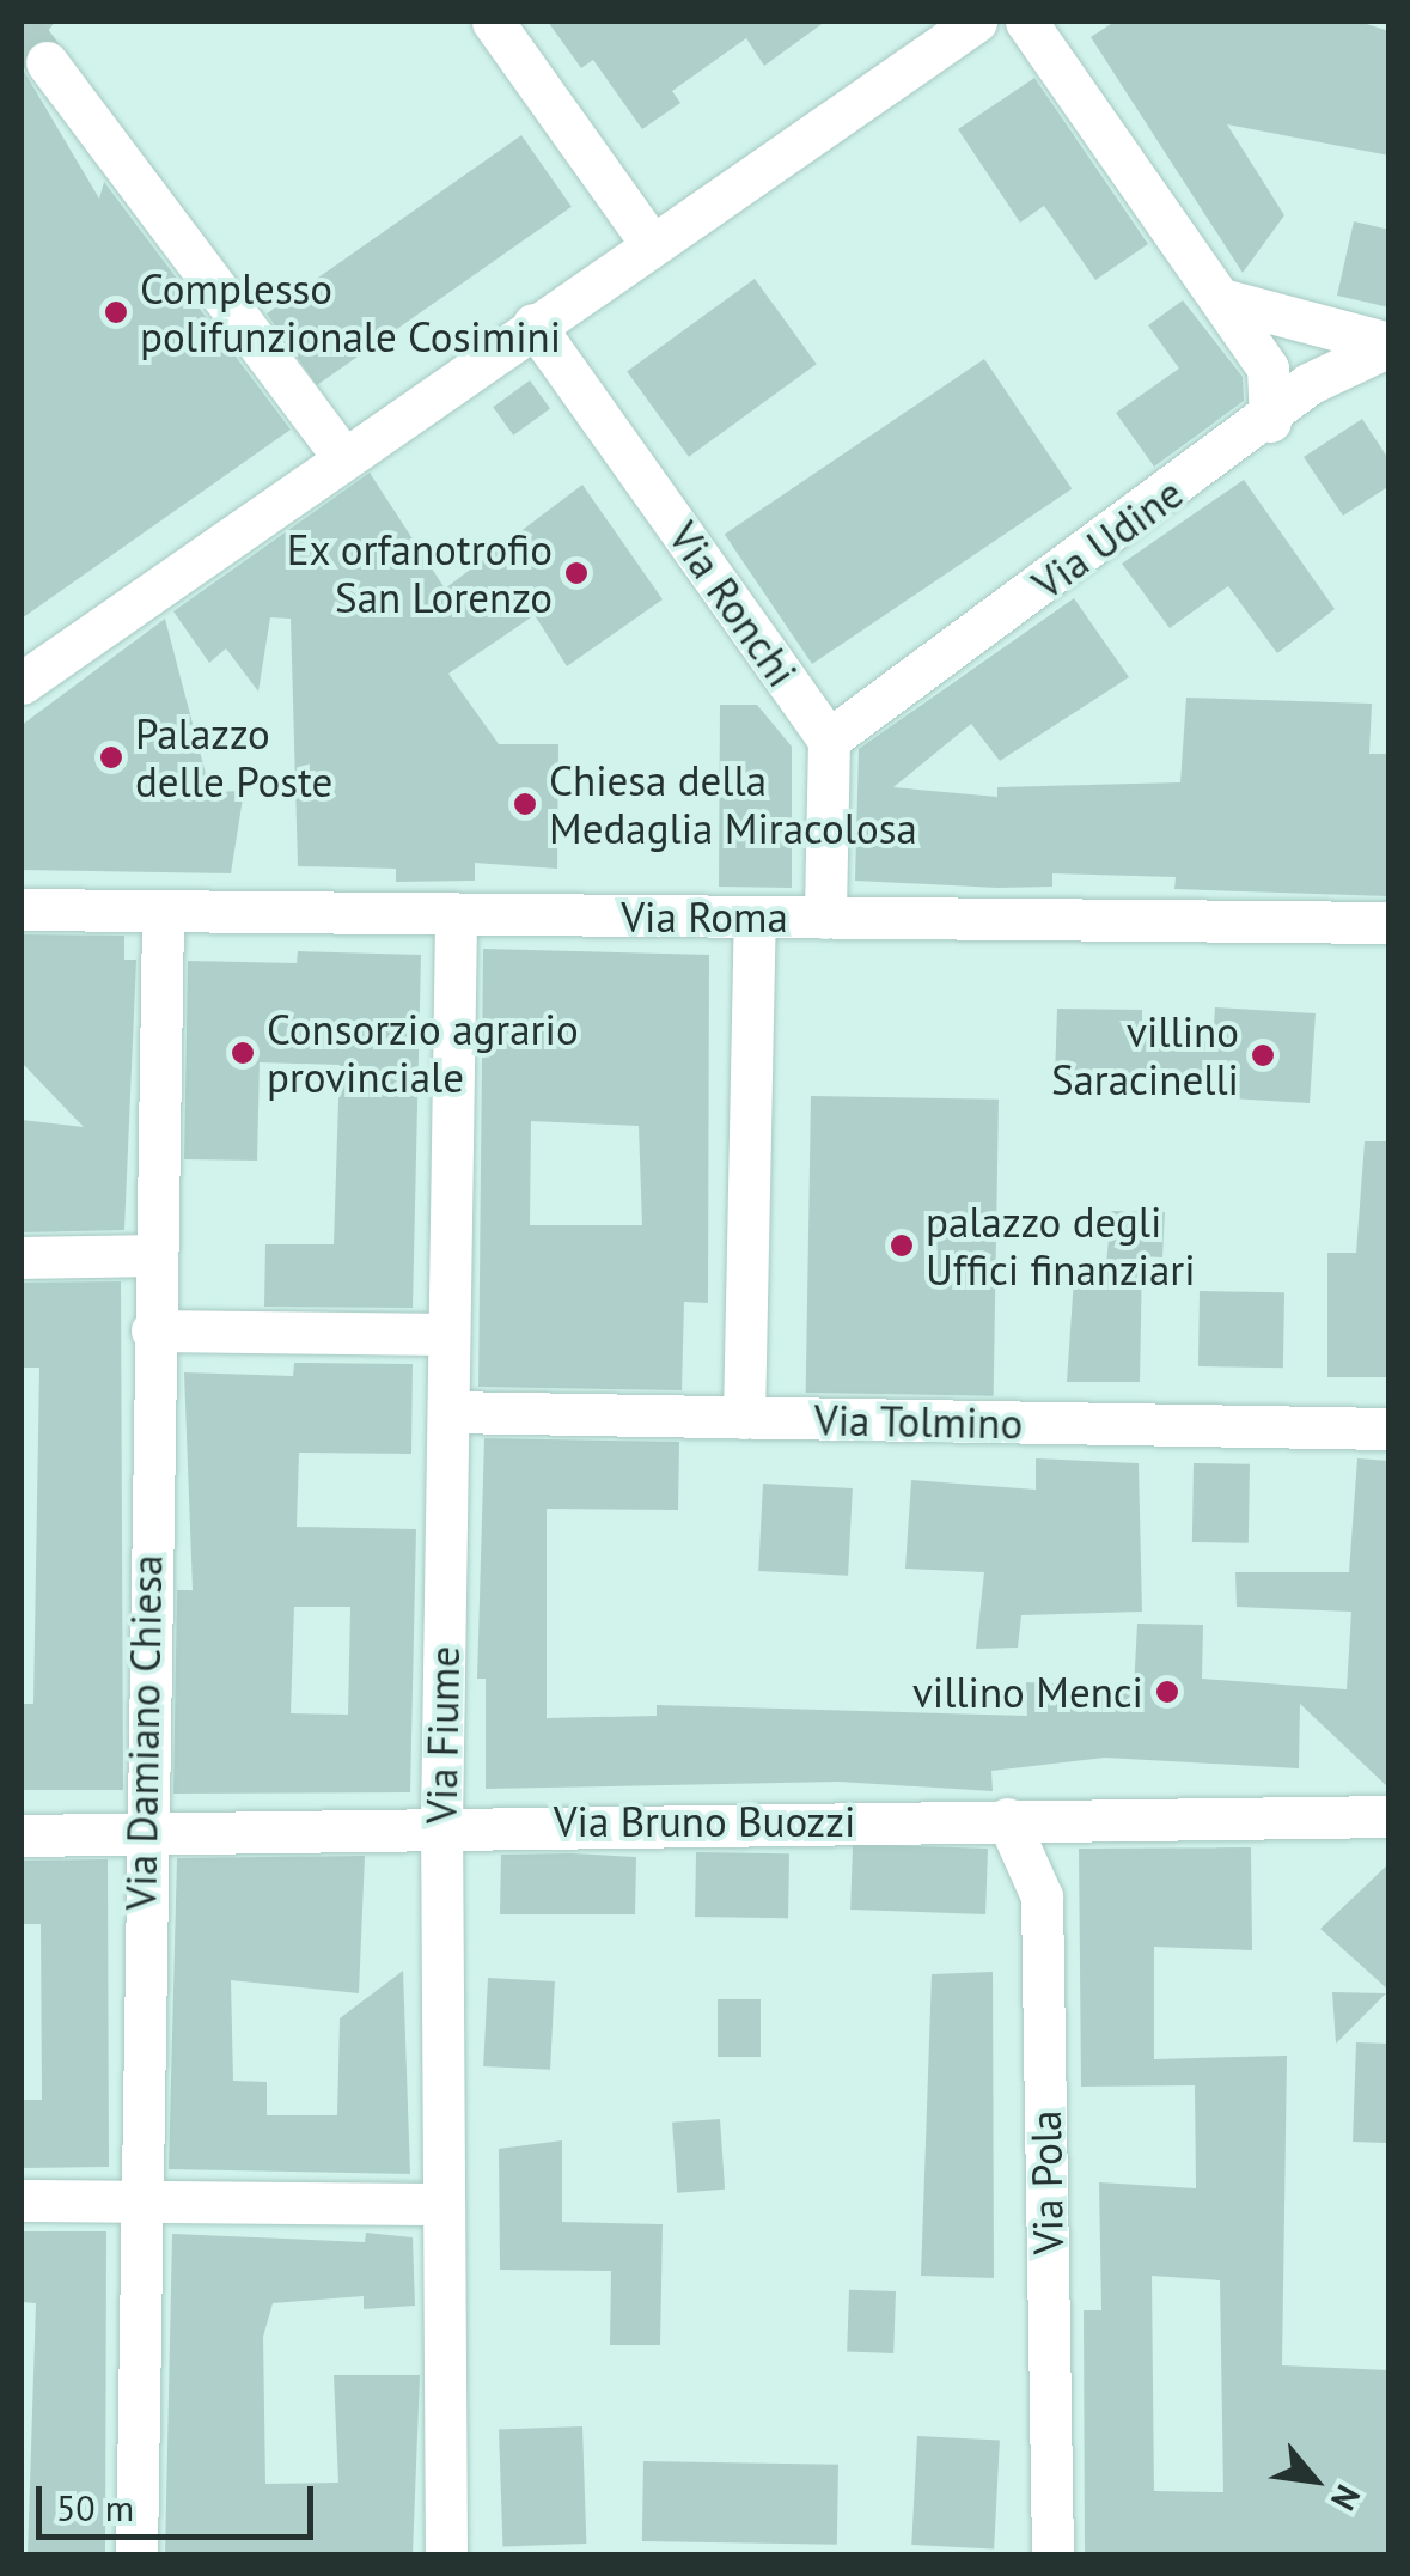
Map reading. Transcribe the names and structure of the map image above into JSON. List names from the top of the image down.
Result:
{
  "streets": {
    "street": [
      "Via Udine",
      "Via Ronchi",
      "Via Roma",
      "Via Tolmino",
      "Via Damiano Chiesa",
      "Via Fiume",
      "Via Bruno Buozzi",
      "Via Pola"
    ]
  },
  "crossings": [
    ["Via Udine", "Via Ronchi"],
    ["Via Roma", "Via Damiano Chiesa"],
    ["Via Roma", "Via Fiume"],
    ["Via Tolmino", "Via Fiume"],
    ["Via Damiano Chiesa", "Via Bruno Buozzi"],
    ["Via Fiume", "Via Bruno Buozzi"],
    ["Via Bruno Buozzi", "Via Pola"]
  ],
  "places": [
    "Complesso polifunzionale Cosimini",
    "Ex orfanotrofio San Lorenzo",
    "Palazzo delle Poste",
    "Chiesa della Medaglia Miracolosa",
    "Consorzio agrario provinciale",
    "villino Saracinelli",
    "palazzo degli Uffici finanziari",
    "villino Menci"
  ],
  "scale_bar": "50 m",
  "north": "bottom right"
}
